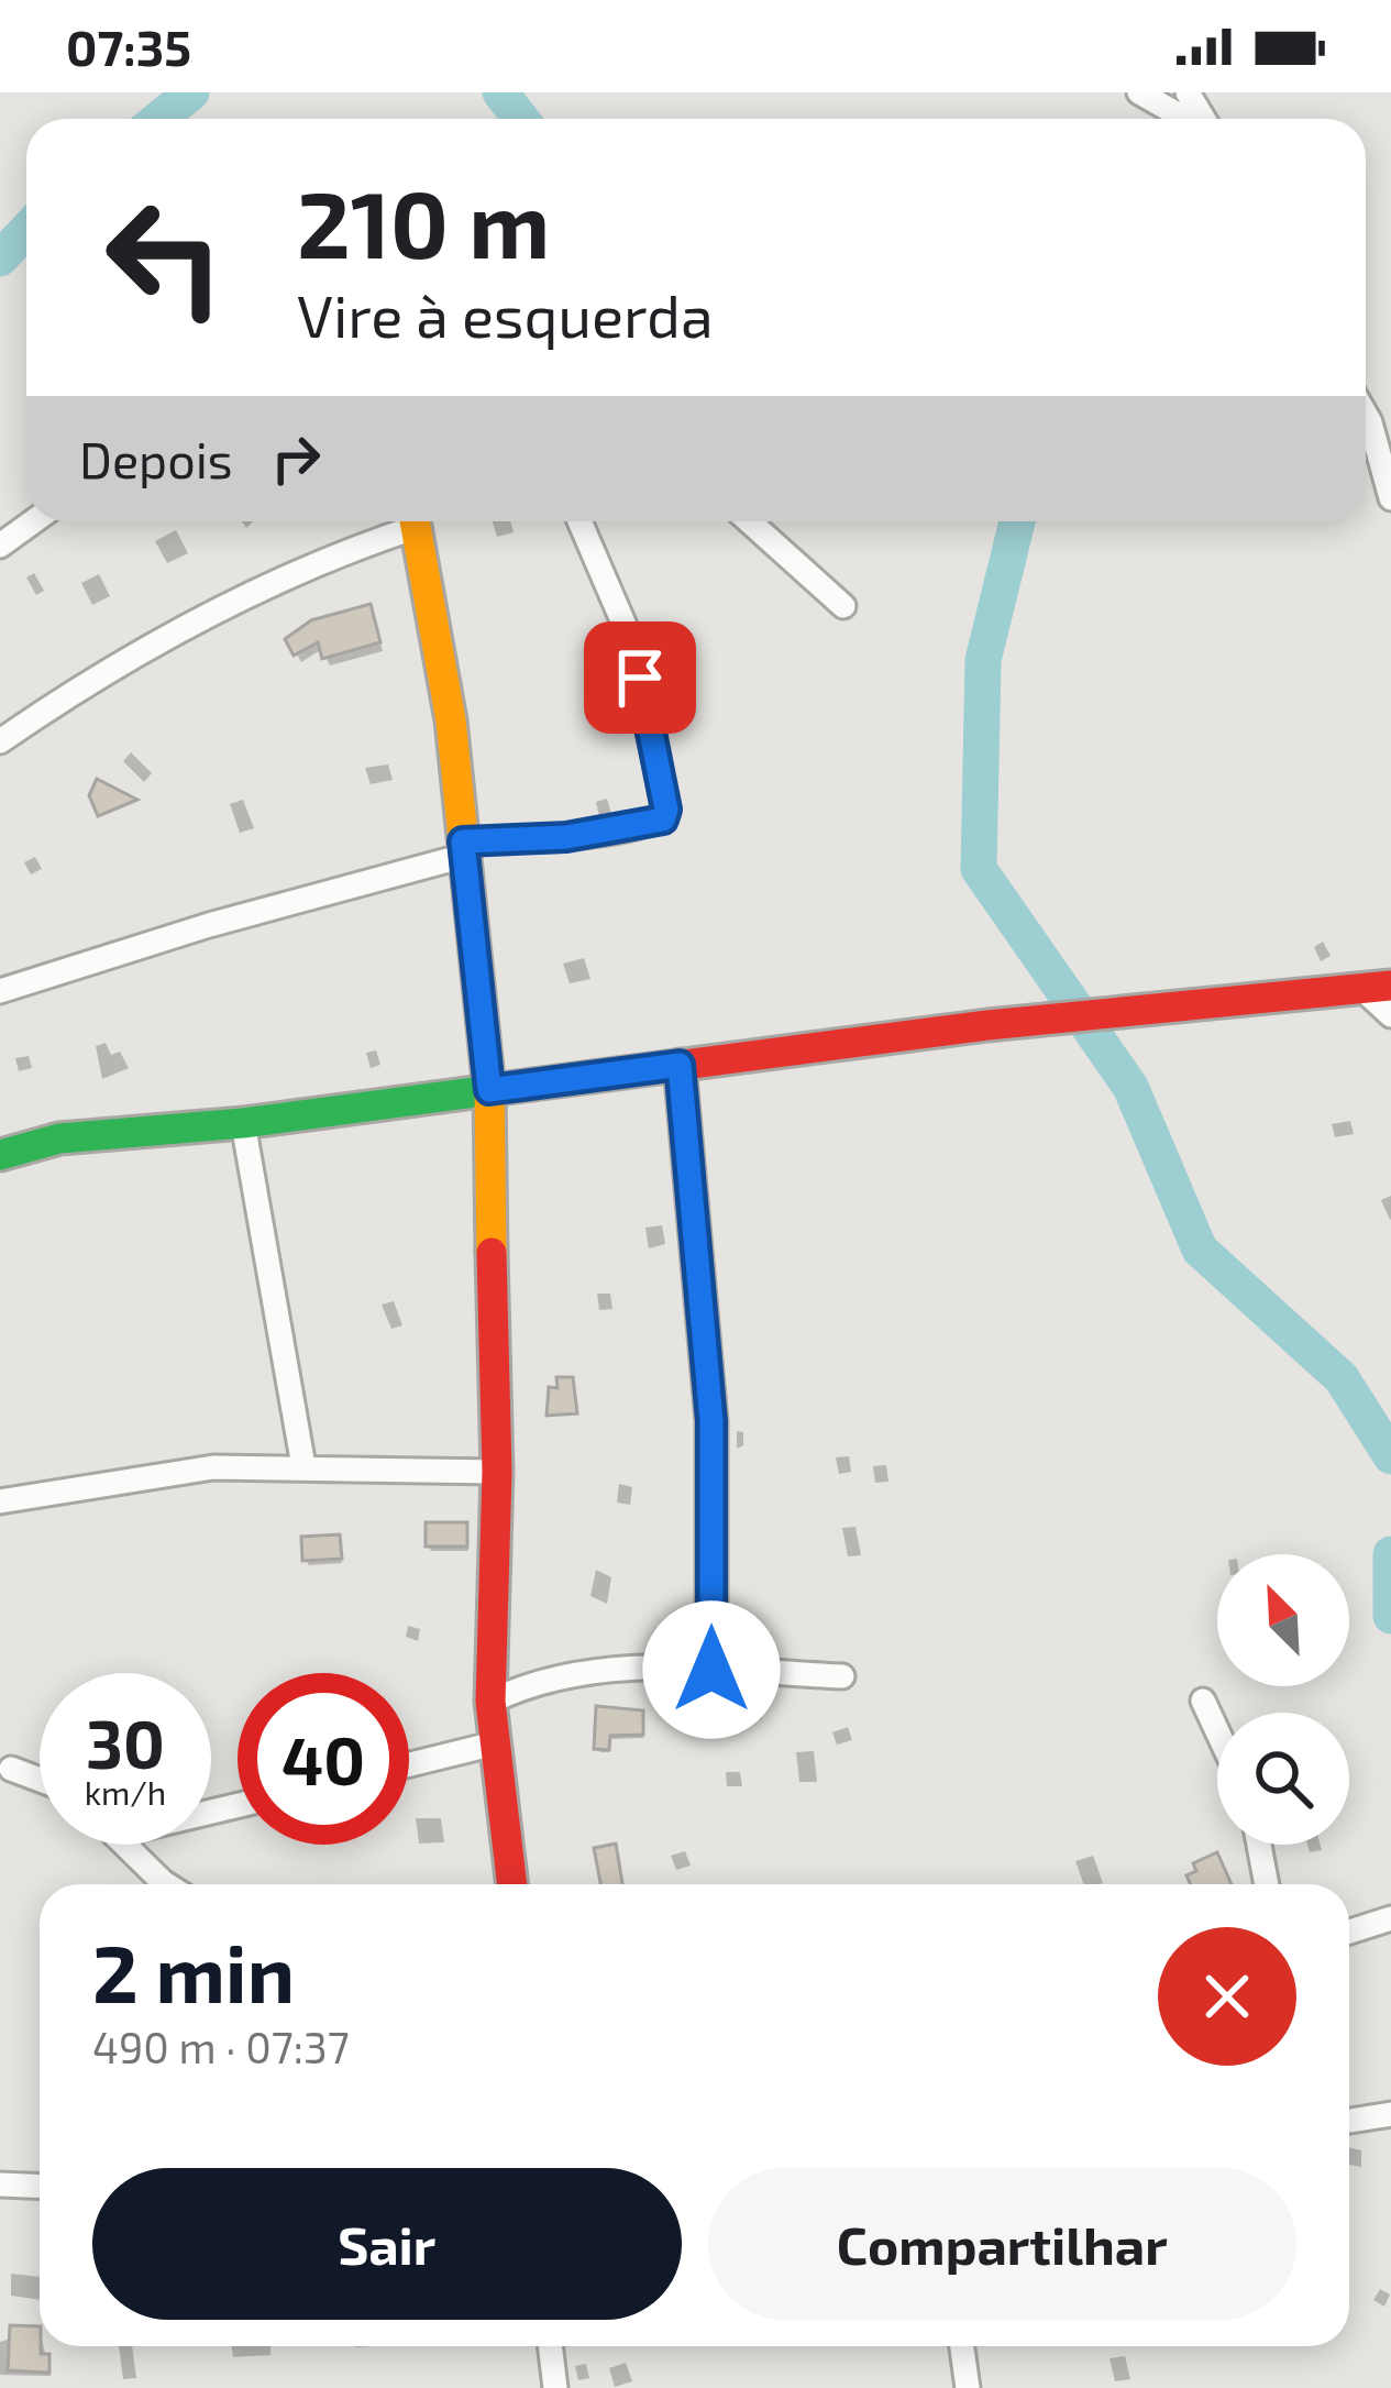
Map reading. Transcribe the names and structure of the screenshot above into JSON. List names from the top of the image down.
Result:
{
  "north": "top left",
  "page": {
    "status": "07:35",
    "turn": ["210 m", "Vire à esquerda"],
    "then": "Depois",
    "speed": "30 km/h",
    "limit": "40",
    "heading": ["2 min", "490 m · 07:37"],
    "buttons": ["Sair", "Compartilhar"]
  }
}
